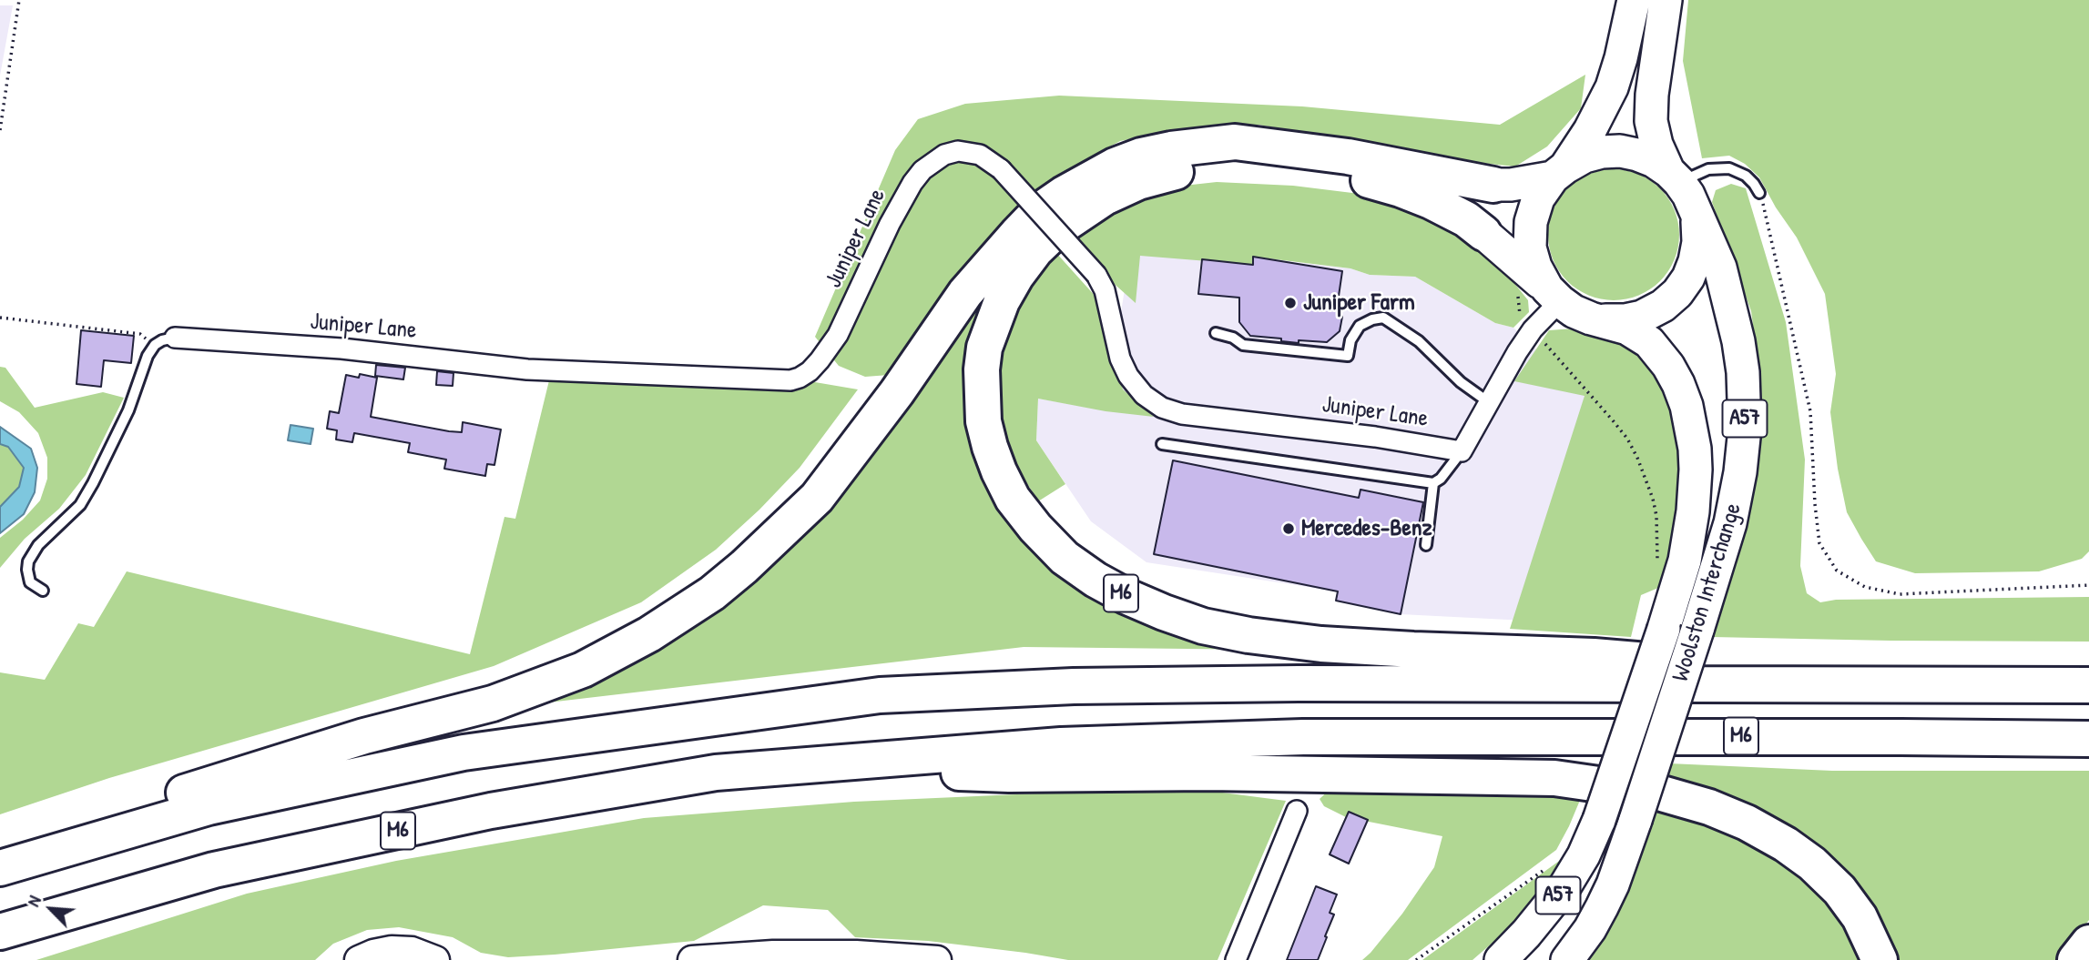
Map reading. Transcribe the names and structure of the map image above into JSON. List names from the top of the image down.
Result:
{
  "streets": {
    "highway": ["A57", "Woolston Interchange", "M6"],
    "street": ["Juniper Lane"]
  },
  "crossings": [
    ["A57", "Woolston Interchange"],
    ["Woolston Interchange", "M6"]
  ],
  "places": ["Juniper Farm", "Mercedes-Benz"],
  "north": "top left"
}
